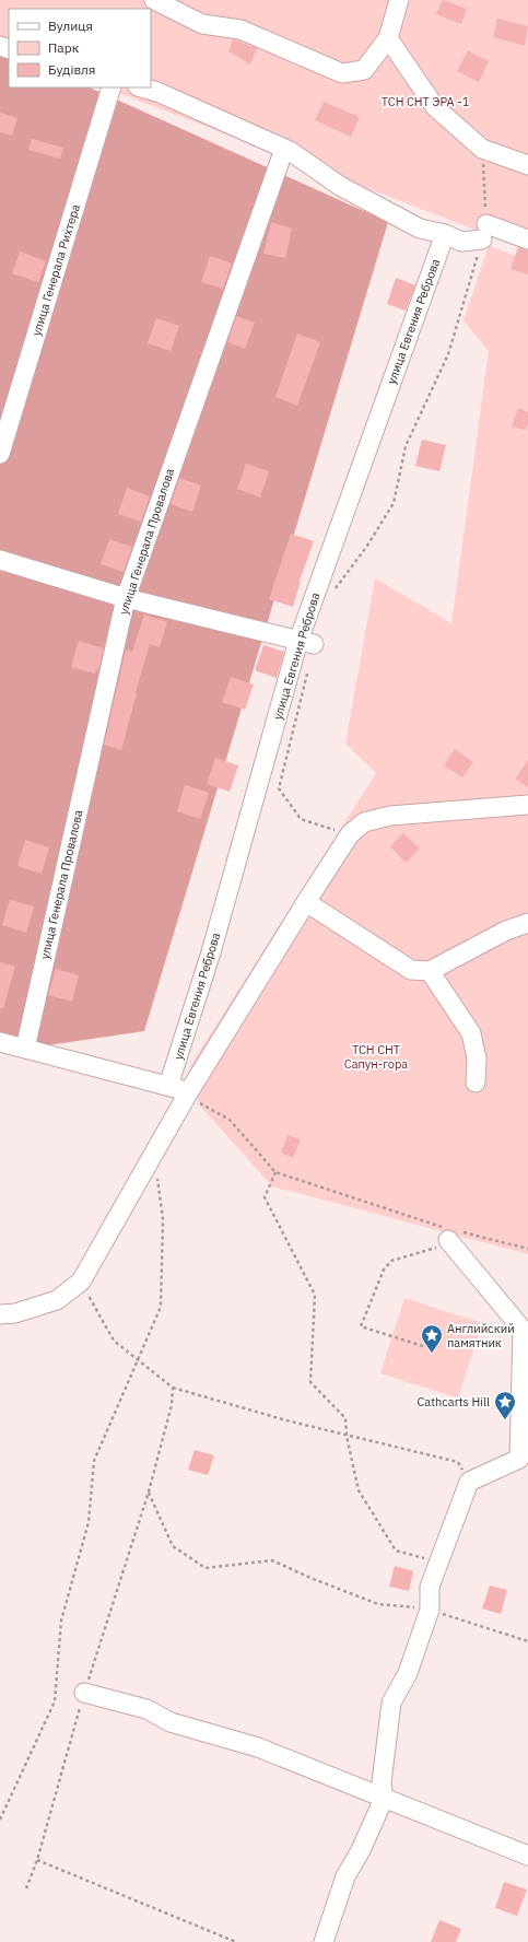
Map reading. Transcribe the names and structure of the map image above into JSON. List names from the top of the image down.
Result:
{
  "streets": {
    "street": ["улица Генерала Рихтера", "улица Евгения Реброва", "улица Генерала Провалова"]
  },
  "parks": ["ТСН СНТ ЭРА -1", "ТСН СНТ Сапун-гора"],
  "places": {
    "place": ["Английский памятник", "Cathcarts Hill"]
  },
  "legend": ["Вулиця", "Парк", "Будівля"]
}
